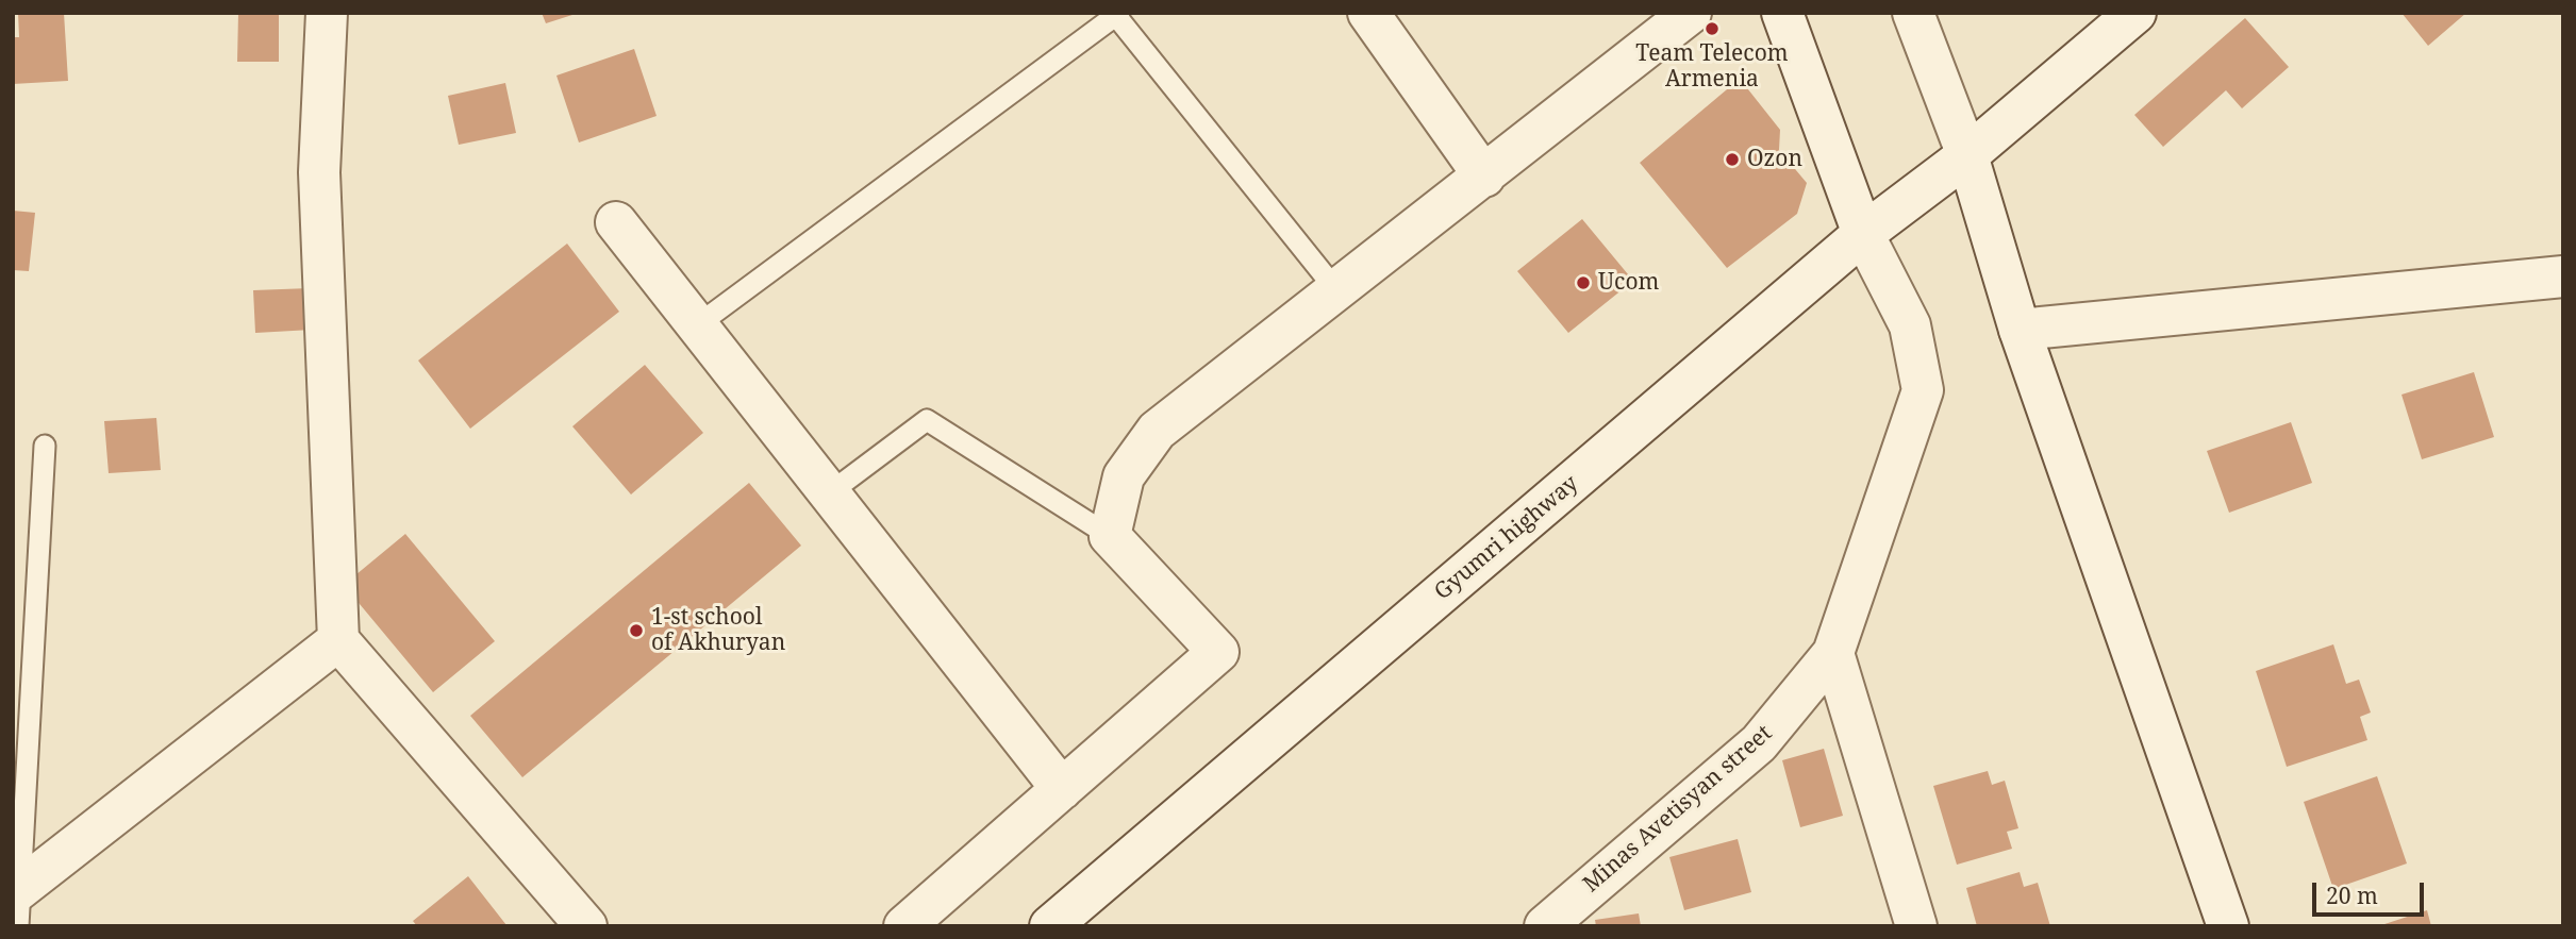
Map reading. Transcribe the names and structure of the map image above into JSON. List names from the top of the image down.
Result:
{
  "streets": {
    "street": ["Gyumri highway", "Minas Avetisyan street"]
  },
  "places": [
    "Team Telecom Armenia",
    "Ozon",
    "Ucom",
    "1-st school of Akhuryan"
  ],
  "scale_bar": "20 m"
}
